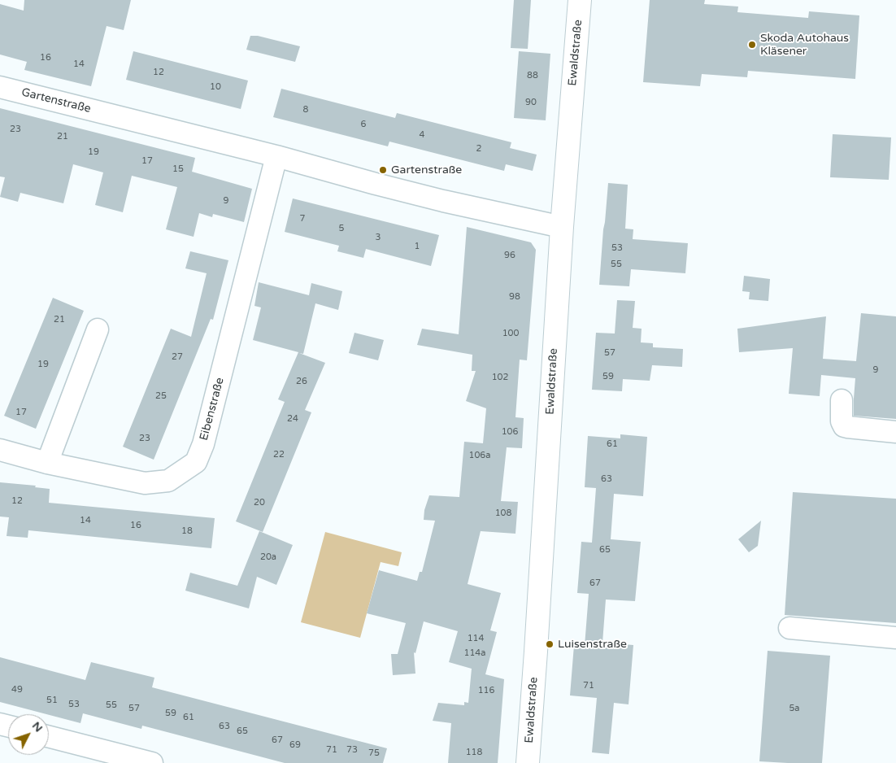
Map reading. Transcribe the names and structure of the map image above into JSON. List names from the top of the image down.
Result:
{
  "streets": {
    "main road": ["Ewaldstraße"],
    "street": ["Gartenstraße", "Eibenstraße"]
  },
  "crossings": [
    ["Ewaldstraße", "Gartenstraße"],
    ["Gartenstraße", "Eibenstraße"]
  ],
  "places": ["Skoda Autohaus Kläsener", "Gartenstraße", "Luisenstraße"],
  "house_numbers": [
    "16",
    "14",
    "12",
    "88",
    "10",
    "90",
    "8",
    "6",
    "23",
    "4",
    "21",
    "2",
    "19",
    "17",
    "15",
    "9",
    "7",
    "5",
    "3",
    "1",
    "53",
    "96",
    "55",
    "98",
    "21",
    "100",
    "57",
    "27",
    "19",
    "9",
    "59",
    "102",
    "26",
    "25",
    "17",
    "24",
    "106",
    "23",
    "61",
    "22",
    "106a",
    "63",
    "12",
    "20",
    "108",
    "14",
    "16",
    "18",
    "65",
    "20a",
    "67",
    "114",
    "114a",
    "71",
    "49",
    "116",
    "51",
    "53",
    "55",
    "57",
    "5a",
    "59",
    "61",
    "63",
    "65",
    "67",
    "69",
    "71",
    "73",
    "118",
    "75"
  ],
  "north": "top right"
}
